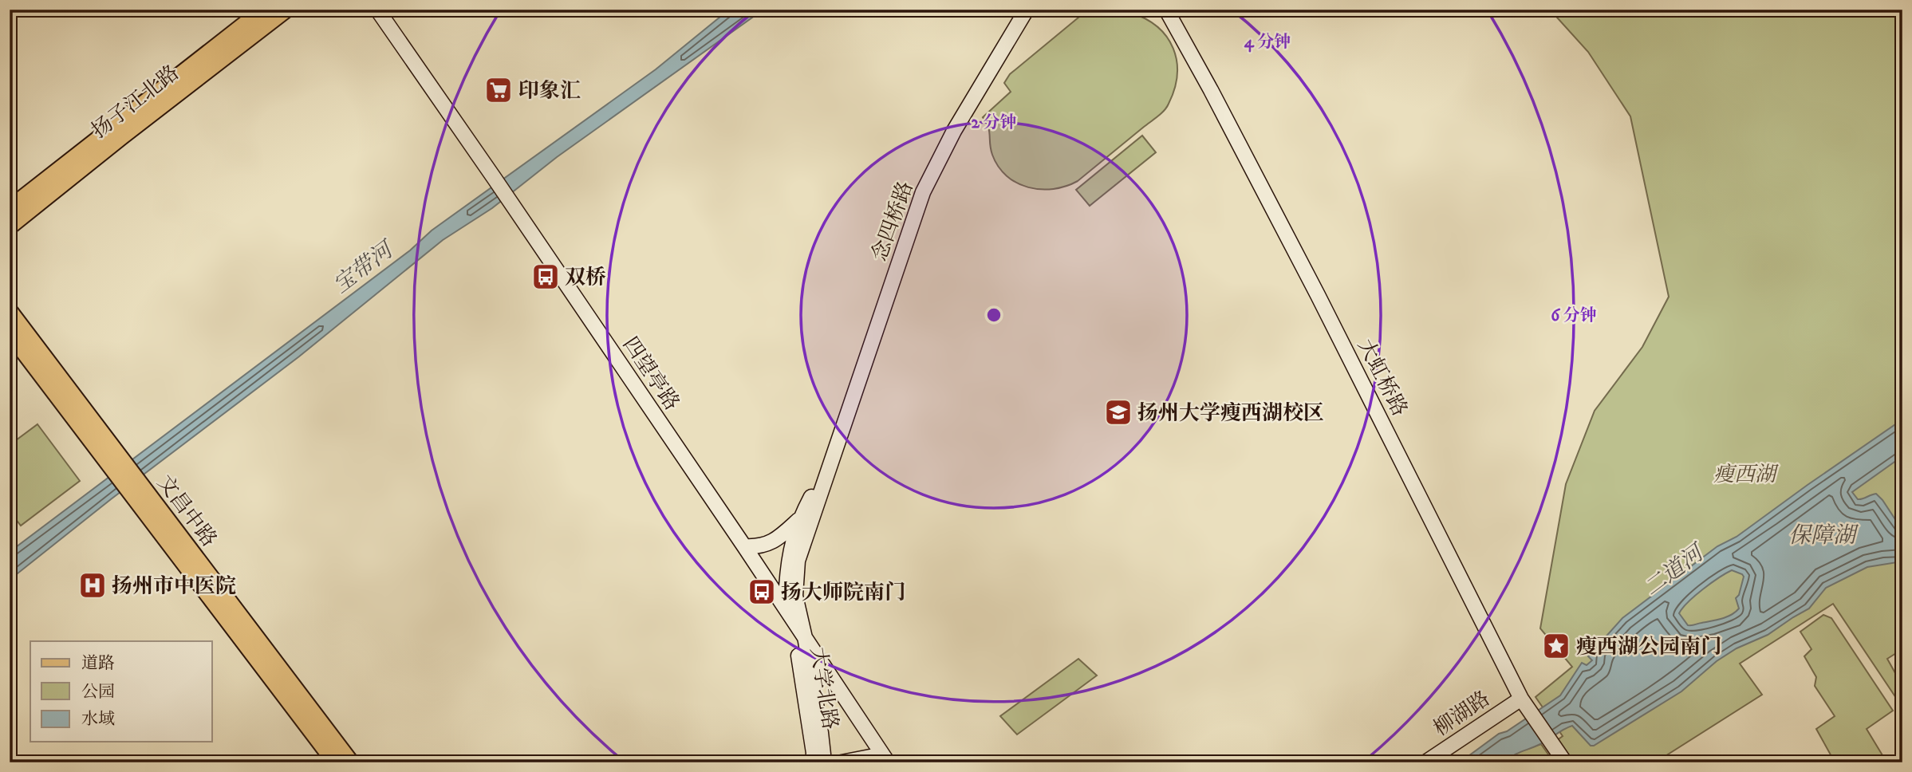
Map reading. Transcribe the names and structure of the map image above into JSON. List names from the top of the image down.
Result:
{
  "streets": {
    "main road": ["扬子江北路", "文昌中路"],
    "street": [
      "念四桥路",
      "四望亭路",
      "大虹桥路",
      "大学北路",
      "柳湖路"
    ]
  },
  "crossings": [
    ["念四桥路", "四望亭路"],
    ["念四桥路", "大学北路"],
    ["四望亭路", "大学北路"],
    ["大虹桥路", "柳湖路"]
  ],
  "water": ["宝带河", "保障湖", "二道河"],
  "parks": ["瘦西湖"],
  "places": {
    "supermarket": ["印象汇"],
    "bus stop": ["双桥", "扬大师院南门"],
    "school or university": ["扬州大学瘦西湖校区"],
    "hospital": ["扬州市中医院"],
    "place": ["瘦西湖公园南门"]
  },
  "legend": ["道路", "公园", "水域"],
  "rings": ["4 分钟", "2 分钟", "6 分钟"]
}
